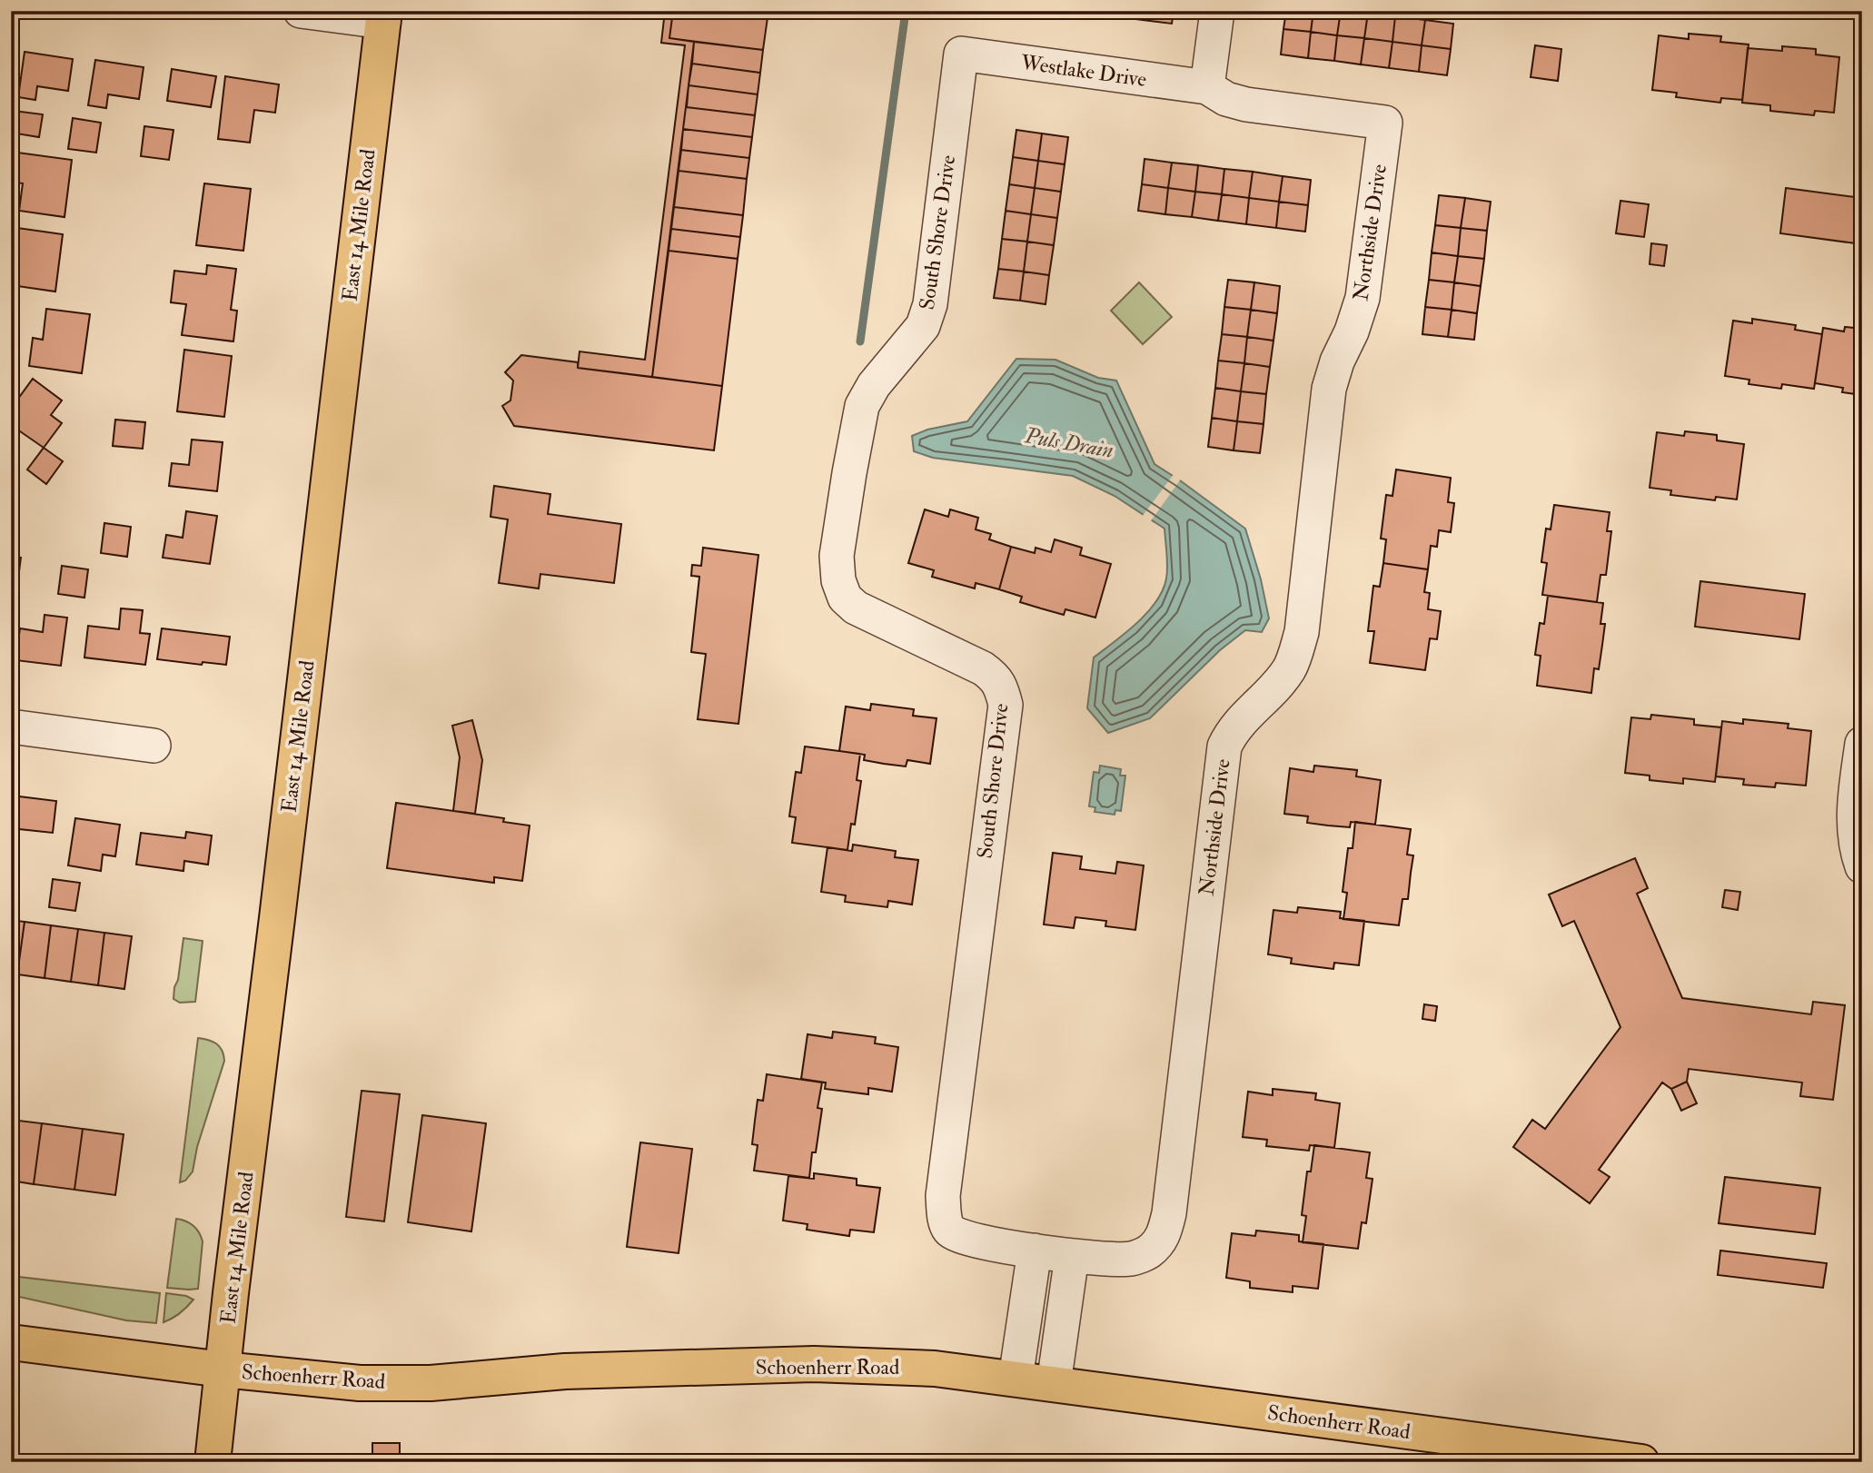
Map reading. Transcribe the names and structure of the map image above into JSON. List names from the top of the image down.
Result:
{
  "streets": {
    "main road": ["East 14 Mile Road", "Schoenherr Road"],
    "street": ["Westlake Drive", "South Shore Drive", "Northside Drive"]
  },
  "crossings": [
    ["Westlake Drive", "South Shore Drive"],
    ["Westlake Drive", "Northside Drive"],
    ["East 14 Mile Road", "Schoenherr Road"],
    ["South Shore Drive", "Northside Drive"]
  ],
  "water": ["Puls Drain"]
}
